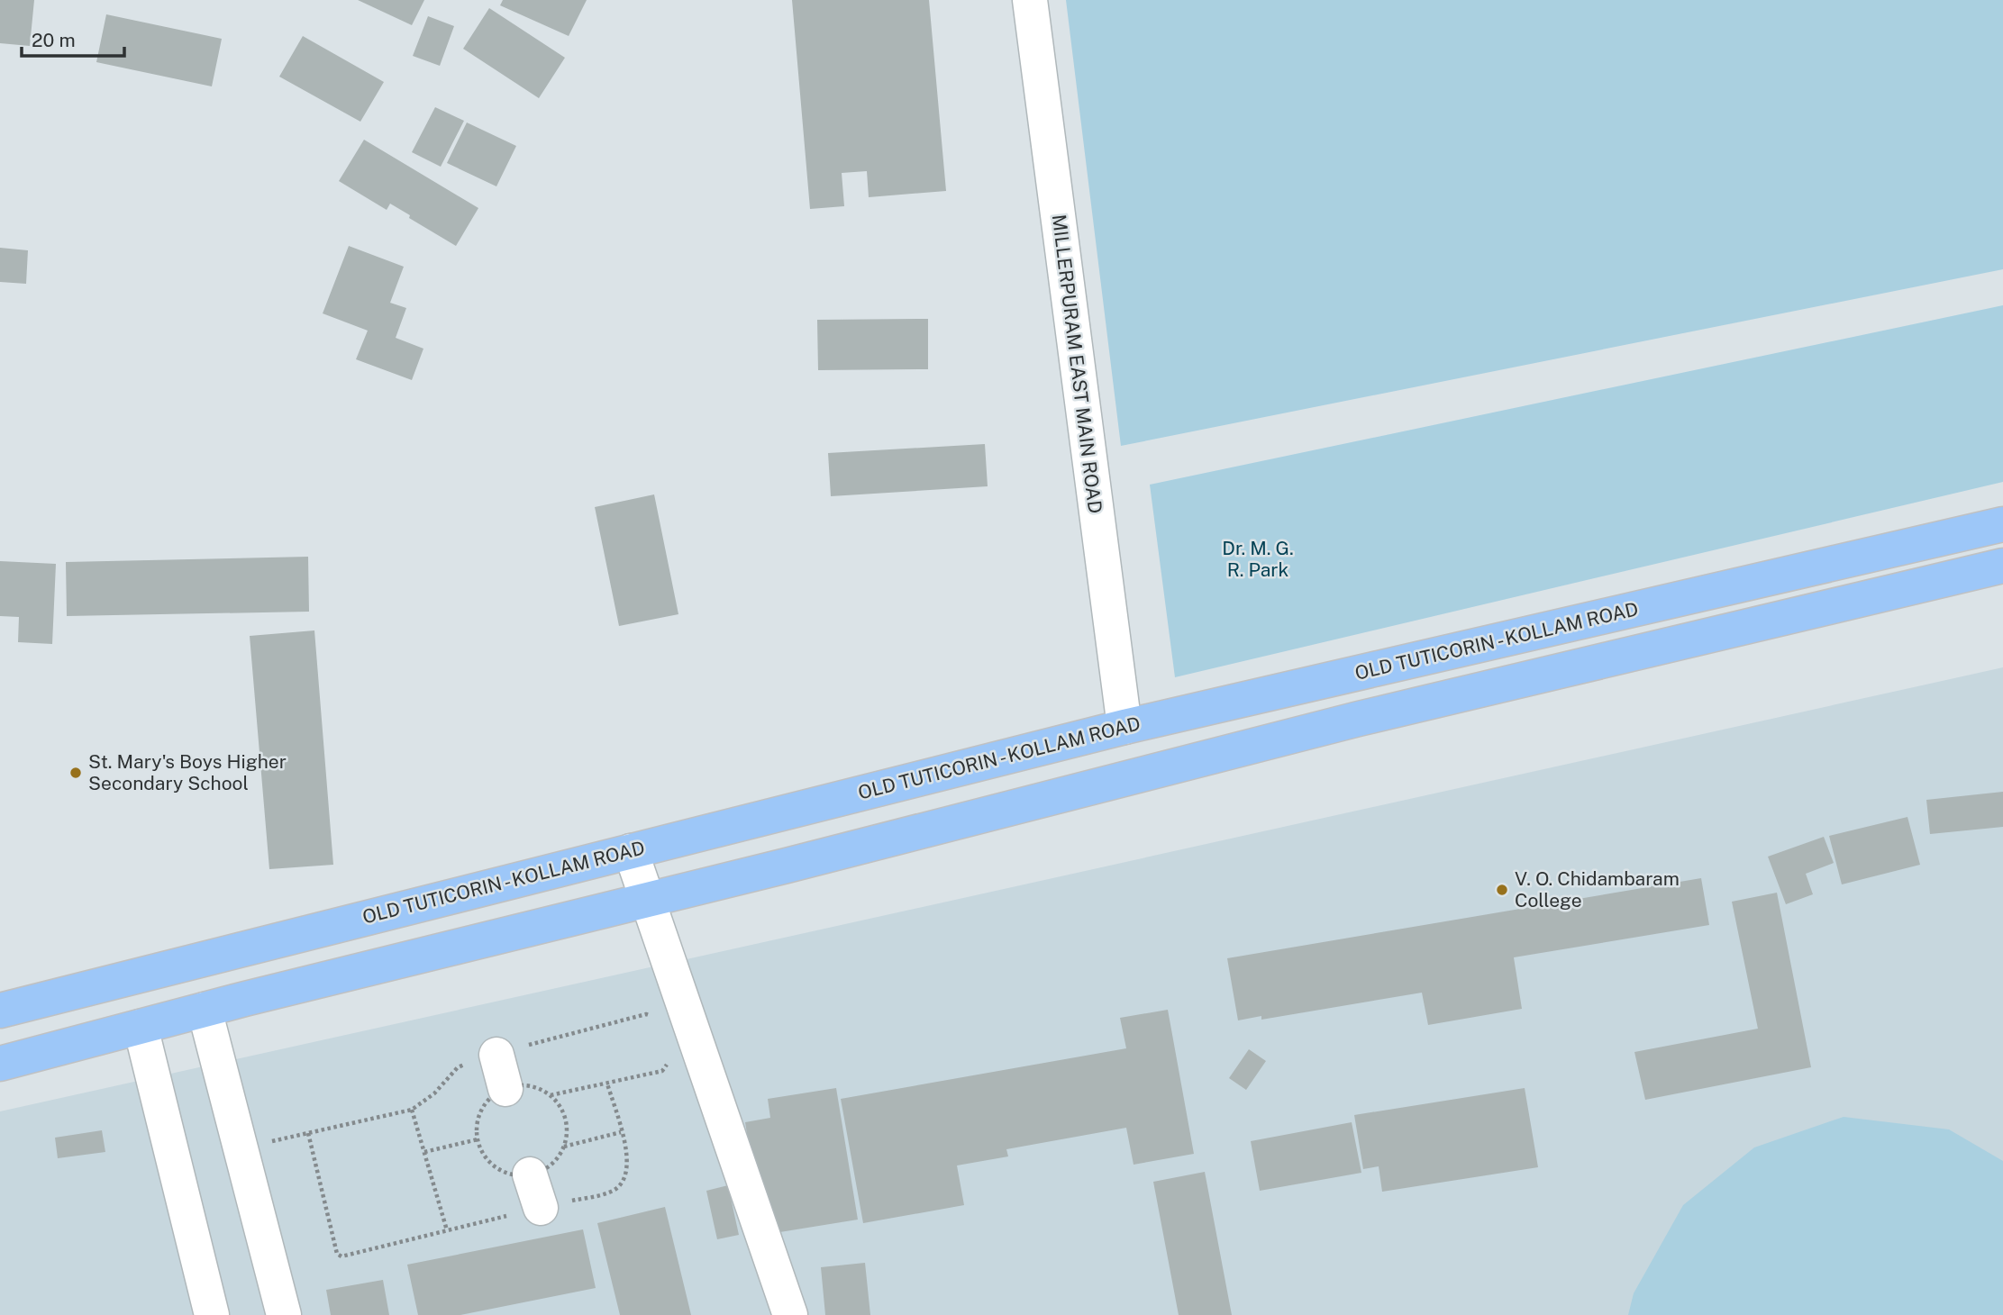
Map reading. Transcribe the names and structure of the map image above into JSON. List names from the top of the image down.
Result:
{
  "streets": {
    "main road": ["OLD TUTICORIN - KOLLAM ROAD"],
    "street": ["MILLERPURAM EAST MAIN ROAD"]
  },
  "crossings": [
    ["MILLERPURAM EAST MAIN ROAD", "OLD TUTICORIN - KOLLAM ROAD"]
  ],
  "parks": ["Dr. M. G. R. Park"],
  "places": ["St. Mary's Boys Higher Secondary School", "V. O. Chidambaram College"],
  "scale_bar": "20 m"
}
